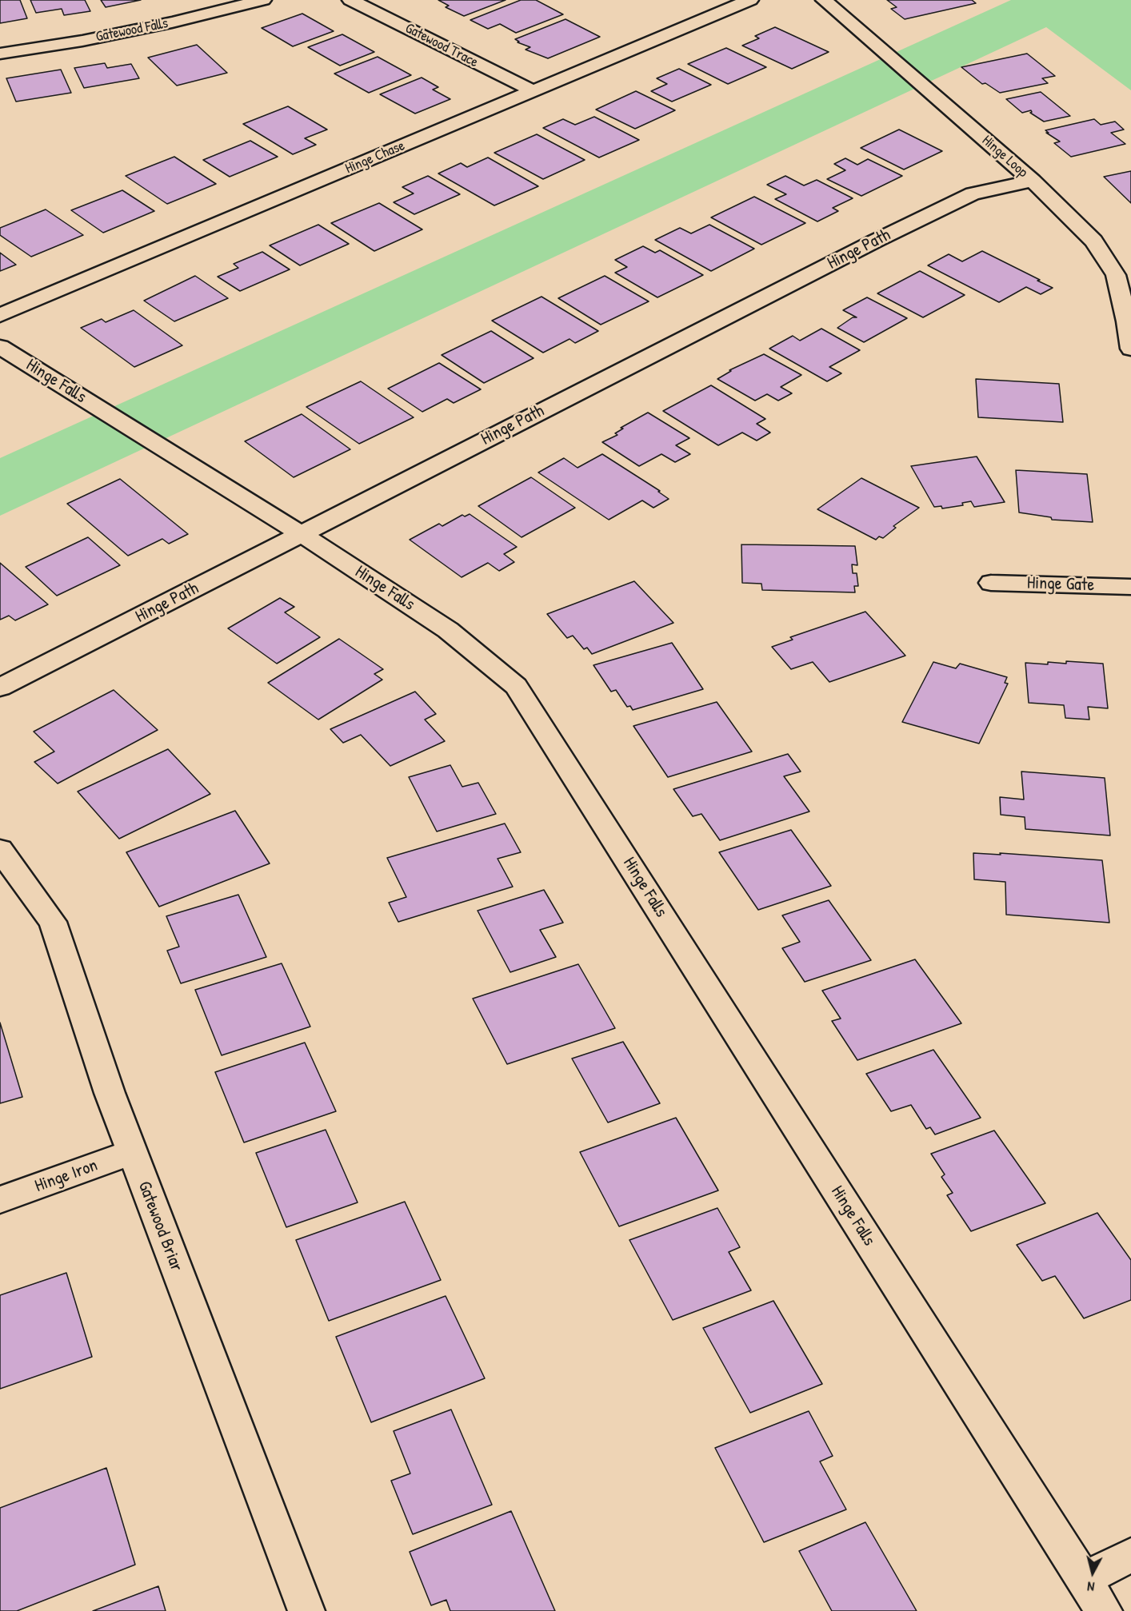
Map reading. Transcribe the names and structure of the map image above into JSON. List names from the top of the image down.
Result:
{
  "streets": {
    "street": [
      "Gatewood Falls",
      "Gatewood Trace",
      "Hinge Loop",
      "Hinge Chase",
      "Hinge Path",
      "Hinge Falls",
      "Hinge Gate",
      "Hinge Iron",
      "Gatewood Briar"
    ]
  },
  "crossings": [
    ["Gatewood Trace", "Hinge Chase"],
    ["Hinge Loop", "Hinge Path"],
    ["Hinge Path", "Hinge Falls"],
    ["Hinge Iron", "Gatewood Briar"]
  ],
  "north": "bottom"
}
